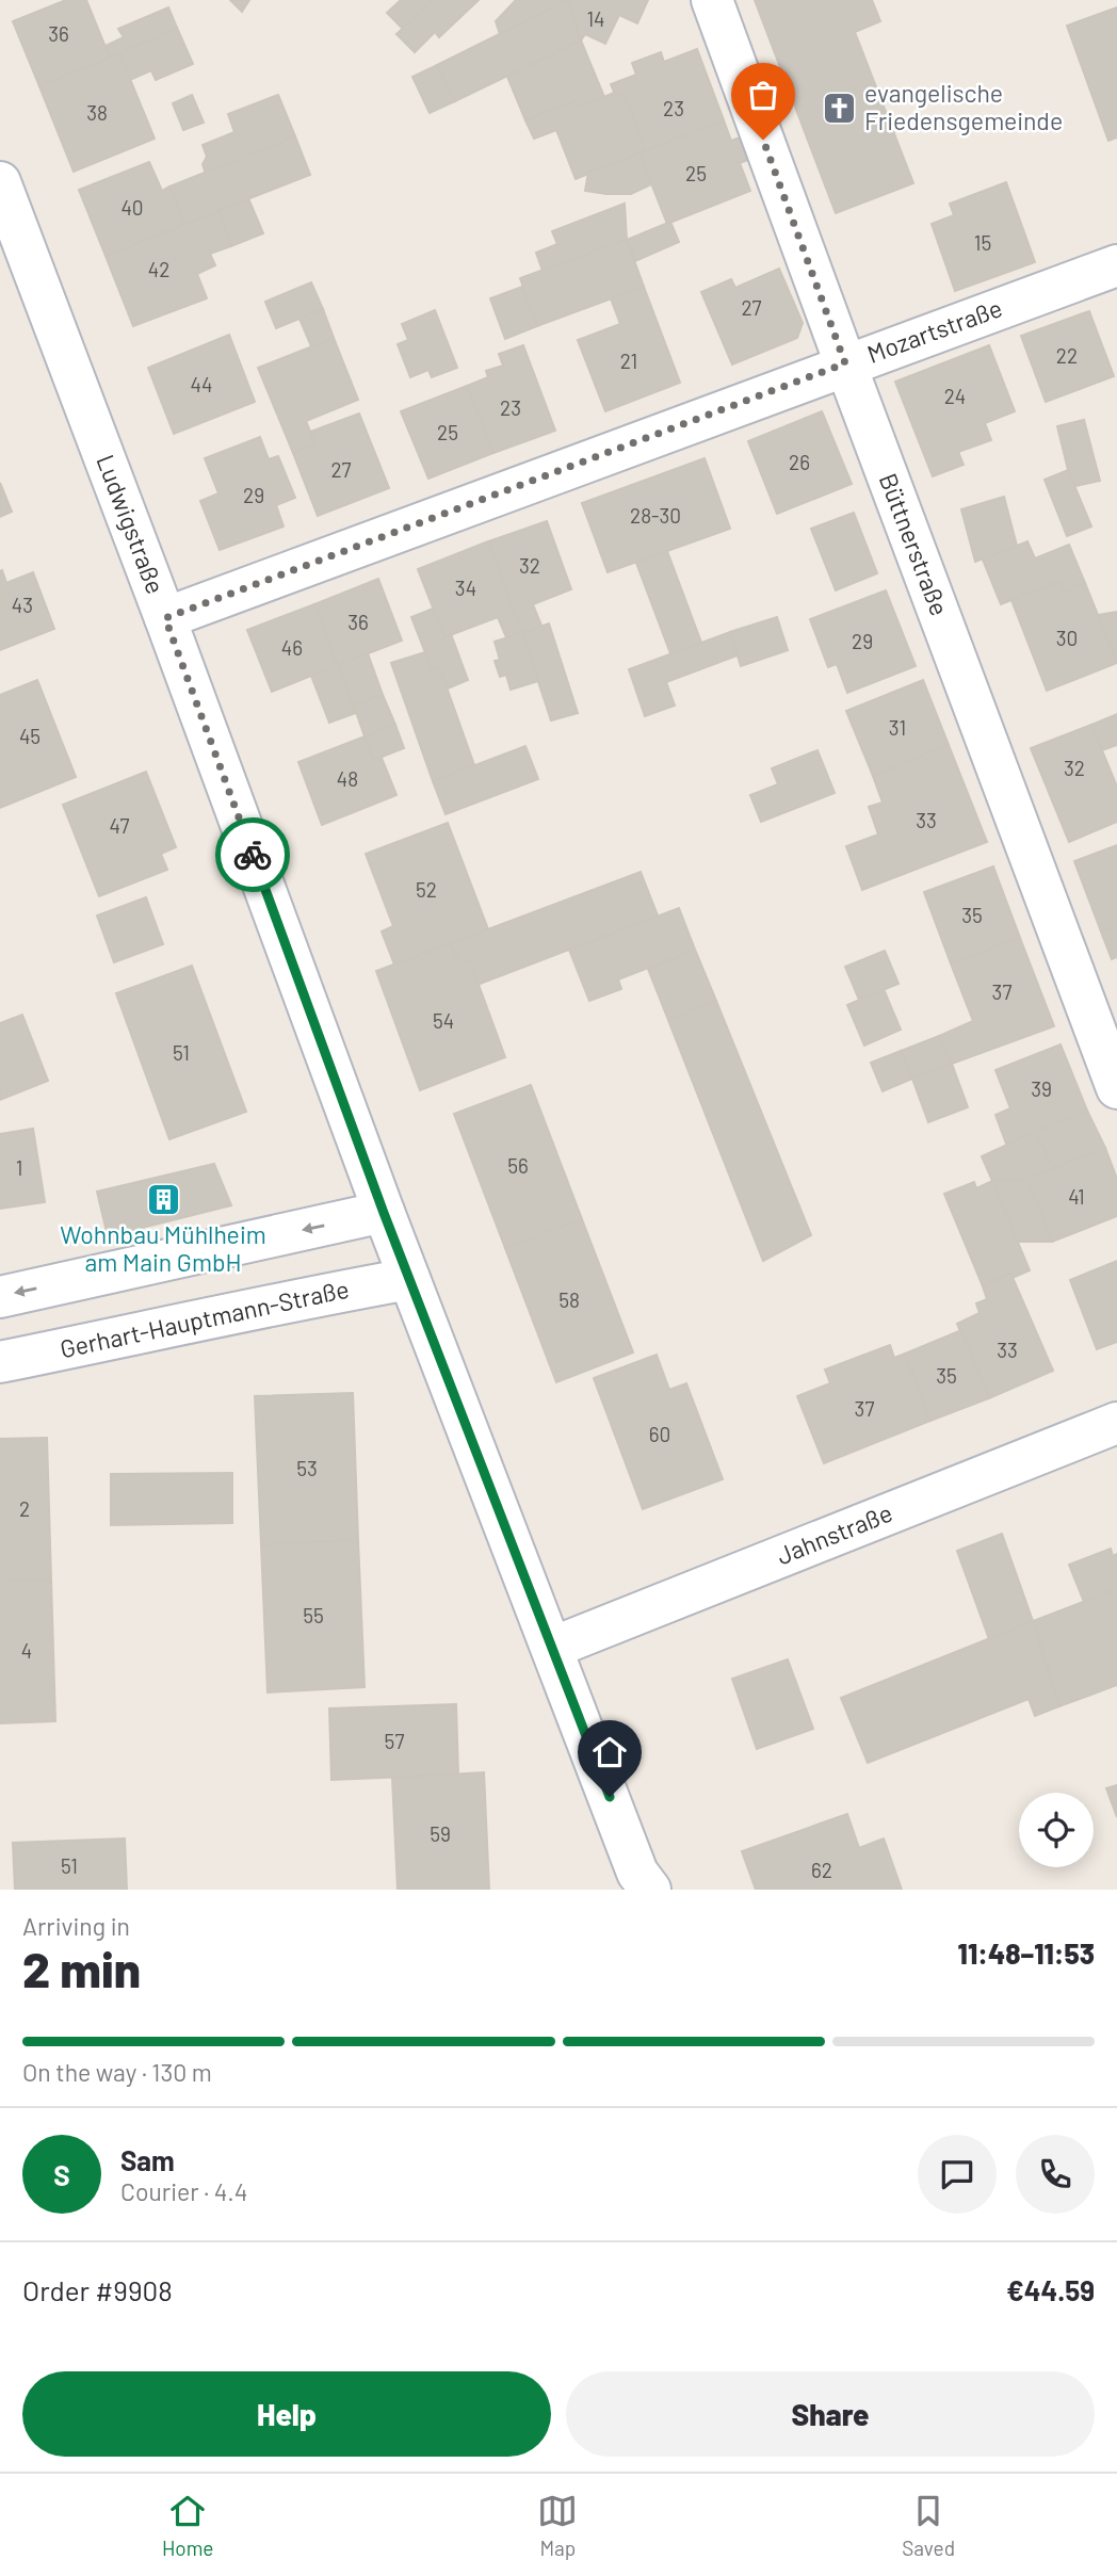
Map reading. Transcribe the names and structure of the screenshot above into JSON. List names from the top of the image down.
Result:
{
  "streets": {
    "street": [
      "Mozartstraße",
      "Ludwigstraße",
      "Büttnerstraße",
      "Gerhart-Hauptmann-Straße",
      "Jahnstraße"
    ]
  },
  "crossings": [
    ["Mozartstraße", "Ludwigstraße"],
    ["Mozartstraße", "Büttnerstraße"],
    ["Ludwigstraße", "Gerhart-Hauptmann-Straße"],
    ["Ludwigstraße", "Jahnstraße"]
  ],
  "places": {
    "church": ["evangelische Friedensgemeinde"],
    "building": ["Wohnbau Mühlheim am Main GmbH"]
  },
  "house_numbers": [
    "14",
    "36",
    "23",
    "38",
    "25",
    "40",
    "15",
    "42",
    "27",
    "22",
    "21",
    "44",
    "24",
    "23",
    "25",
    "26",
    "27",
    "29",
    "28-30",
    "32",
    "34",
    "43",
    "36",
    "30",
    "29",
    "46",
    "31",
    "45",
    "32",
    "48",
    "33",
    "47",
    "52",
    "35",
    "37",
    "54",
    "51",
    "39",
    "56",
    "1",
    "41",
    "58",
    "33",
    "35",
    "37",
    "60",
    "53",
    "2",
    "55",
    "4",
    "57",
    "59",
    "51",
    "62"
  ],
  "page": {
    "heading": ["2 min", "Arriving in", "11:48–11:53"],
    "panel": [
      "Sam",
      "Courier · 4.4",
      "Order #9908",
      "€44.59"
    ],
    "bar": "On the way · 130 m",
    "round": "S",
    "buttons": ["Help", "Share"],
    "tabs": ["Home", "Map", "Saved"]
  }
}
